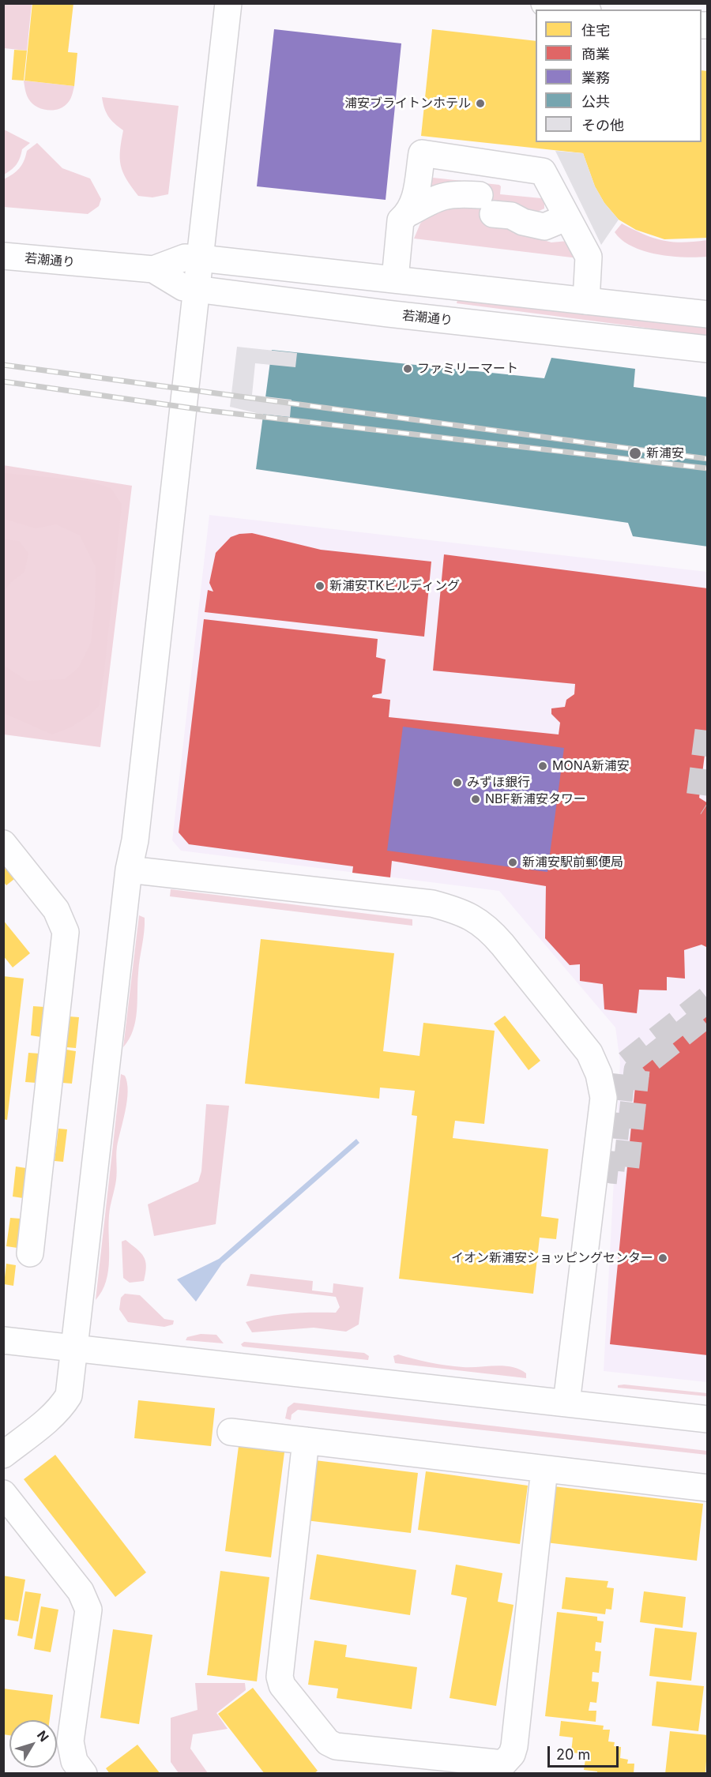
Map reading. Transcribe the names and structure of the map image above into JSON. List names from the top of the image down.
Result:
{
  "streets": {
    "street": ["若潮通り"]
  },
  "places": [
    "浦安ブライトンホテル",
    "ファミリーマート",
    "新浦安",
    "新浦安TKビルディング",
    "MONA新浦安",
    "みずほ銀行",
    "NBF新浦安タワー",
    "新浦安駅前郵便局",
    "イオン新浦安ショッピングセンター"
  ],
  "legend": [
    "住宅",
    "商業",
    "業務",
    "公共",
    "その他"
  ],
  "scale_bar": "20 m",
  "north": "top right"
}
